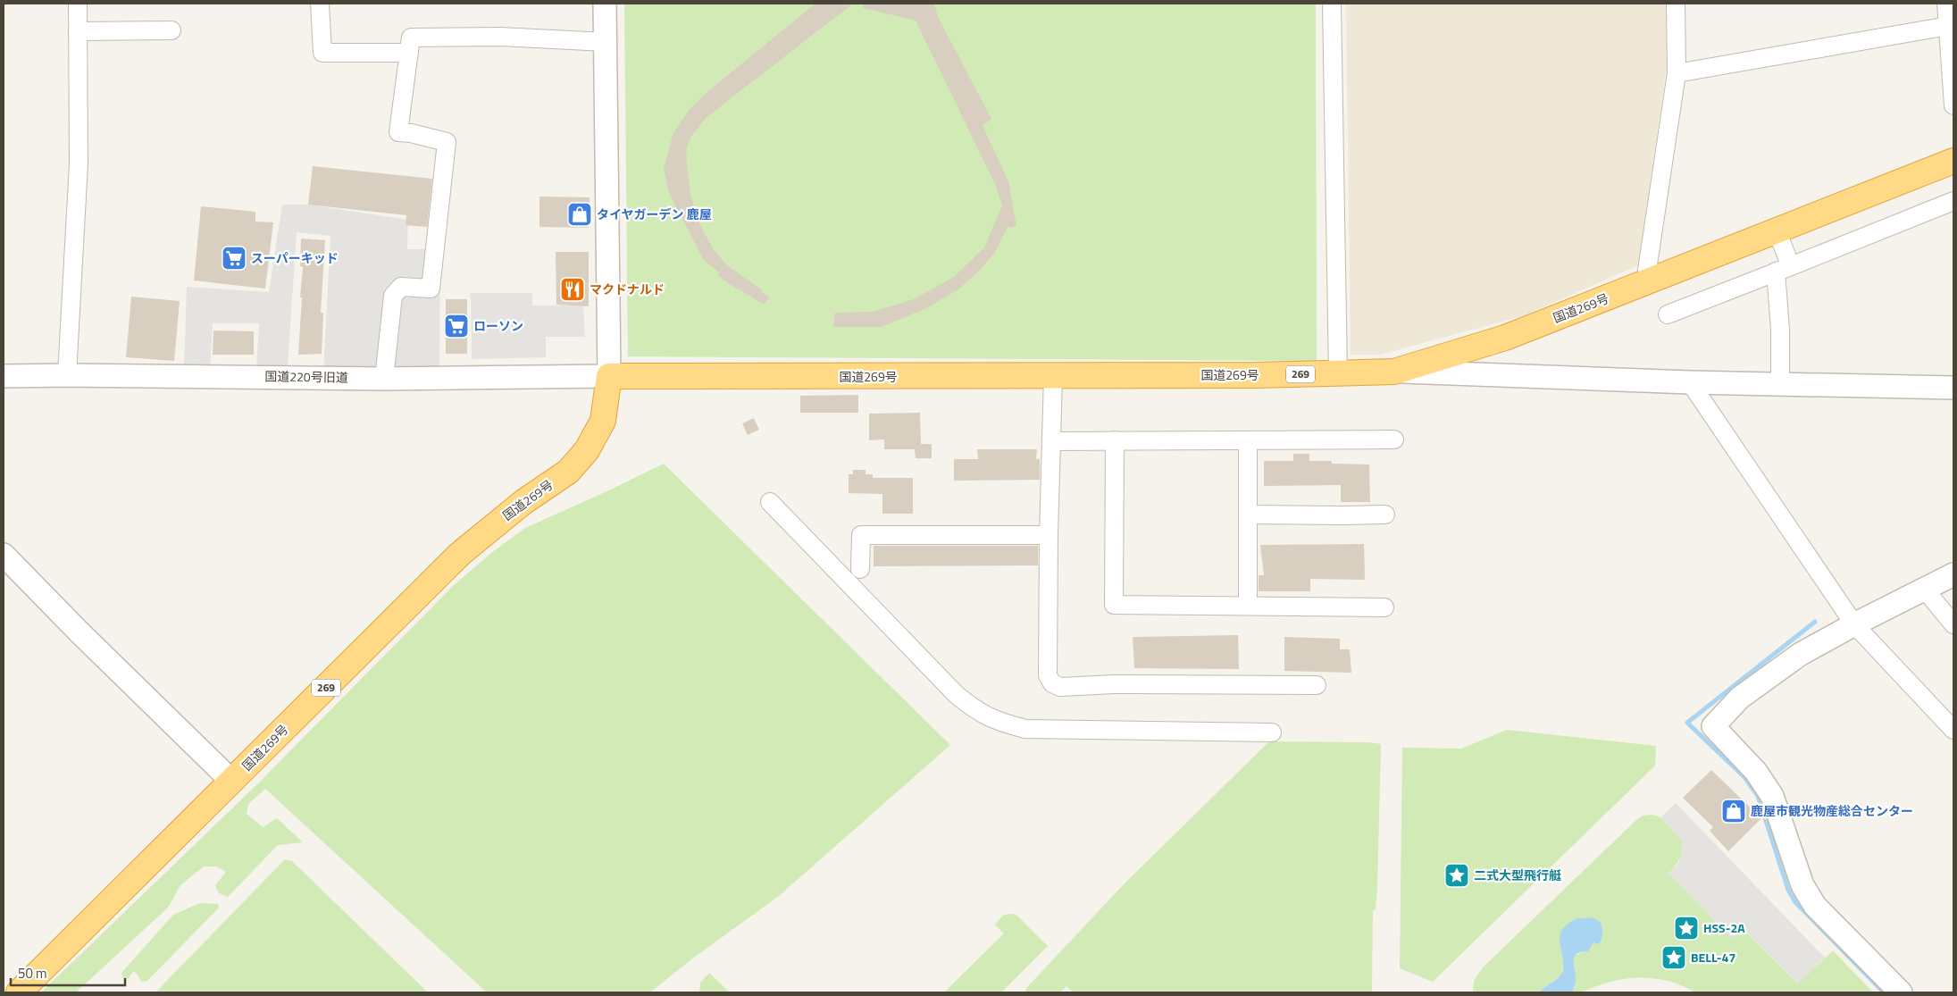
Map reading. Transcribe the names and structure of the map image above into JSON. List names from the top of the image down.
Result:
{
  "streets": {
    "highway": ["国道269号", "269"],
    "street": ["国道220号旧道"]
  },
  "crossings": [
    ["国道269号", "国道220号旧道"]
  ],
  "places": {
    "shop": ["タイヤガーデン 鹿屋", "鹿屋市観光物産総合センター"],
    "supermarket": ["スーパーキッド", "ローソン"],
    "restaurant": ["マクドナルド"],
    "place": ["二式大型飛行艇", "HSS-2A", "BELL-47"]
  },
  "scale_bar": "50 m"
}
